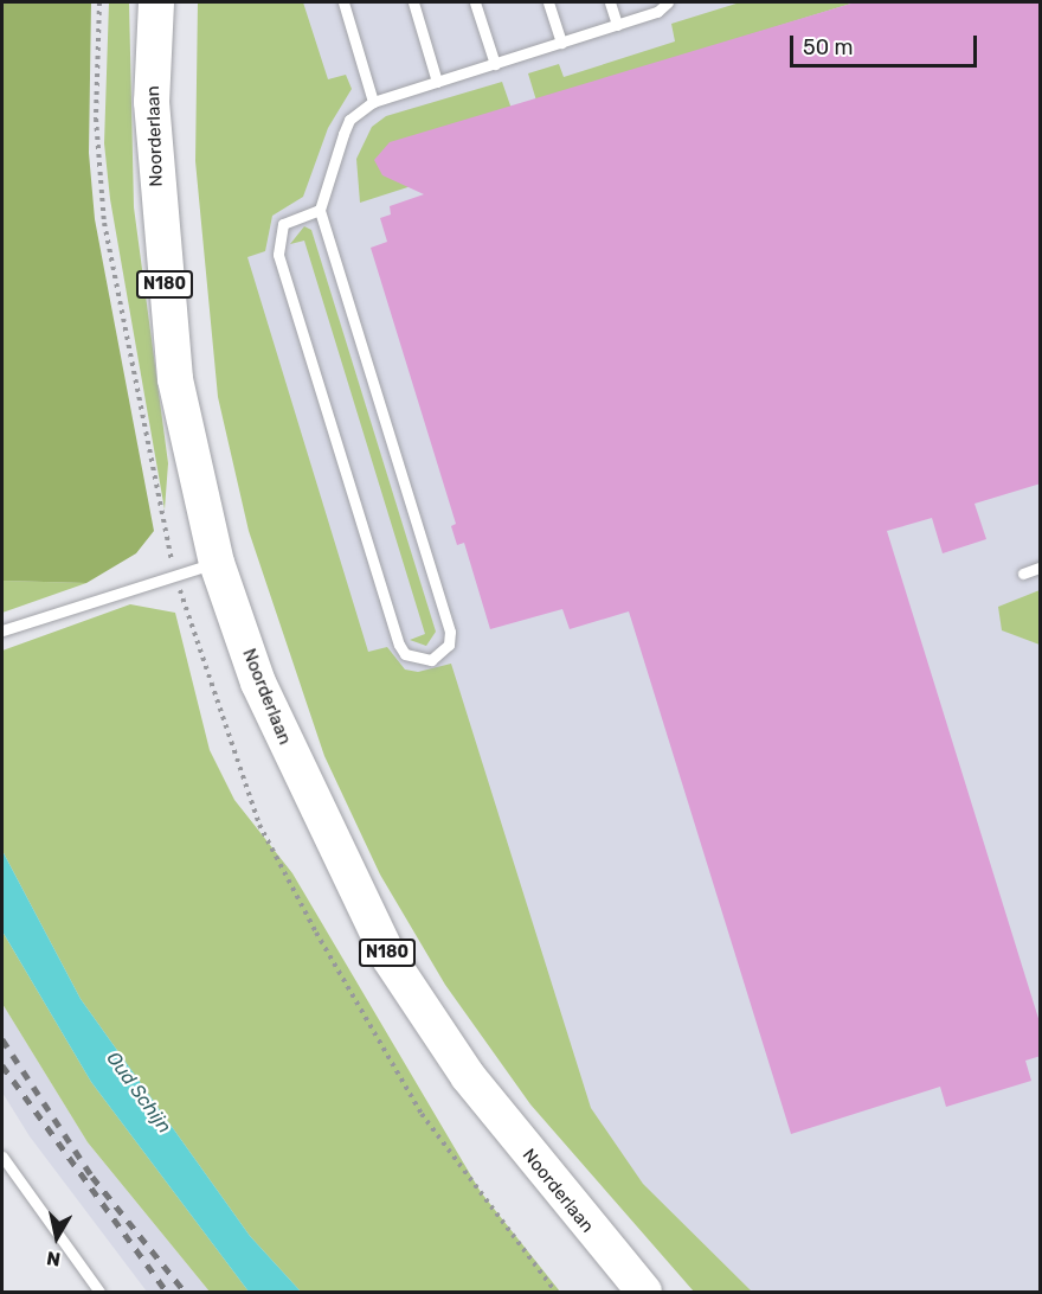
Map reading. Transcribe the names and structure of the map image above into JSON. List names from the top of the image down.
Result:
{
  "streets": {
    "main road": ["Noorderlaan", "N180"]
  },
  "water": ["Oud Schijn"],
  "scale_bar": "50 m",
  "north": "bottom"
}
